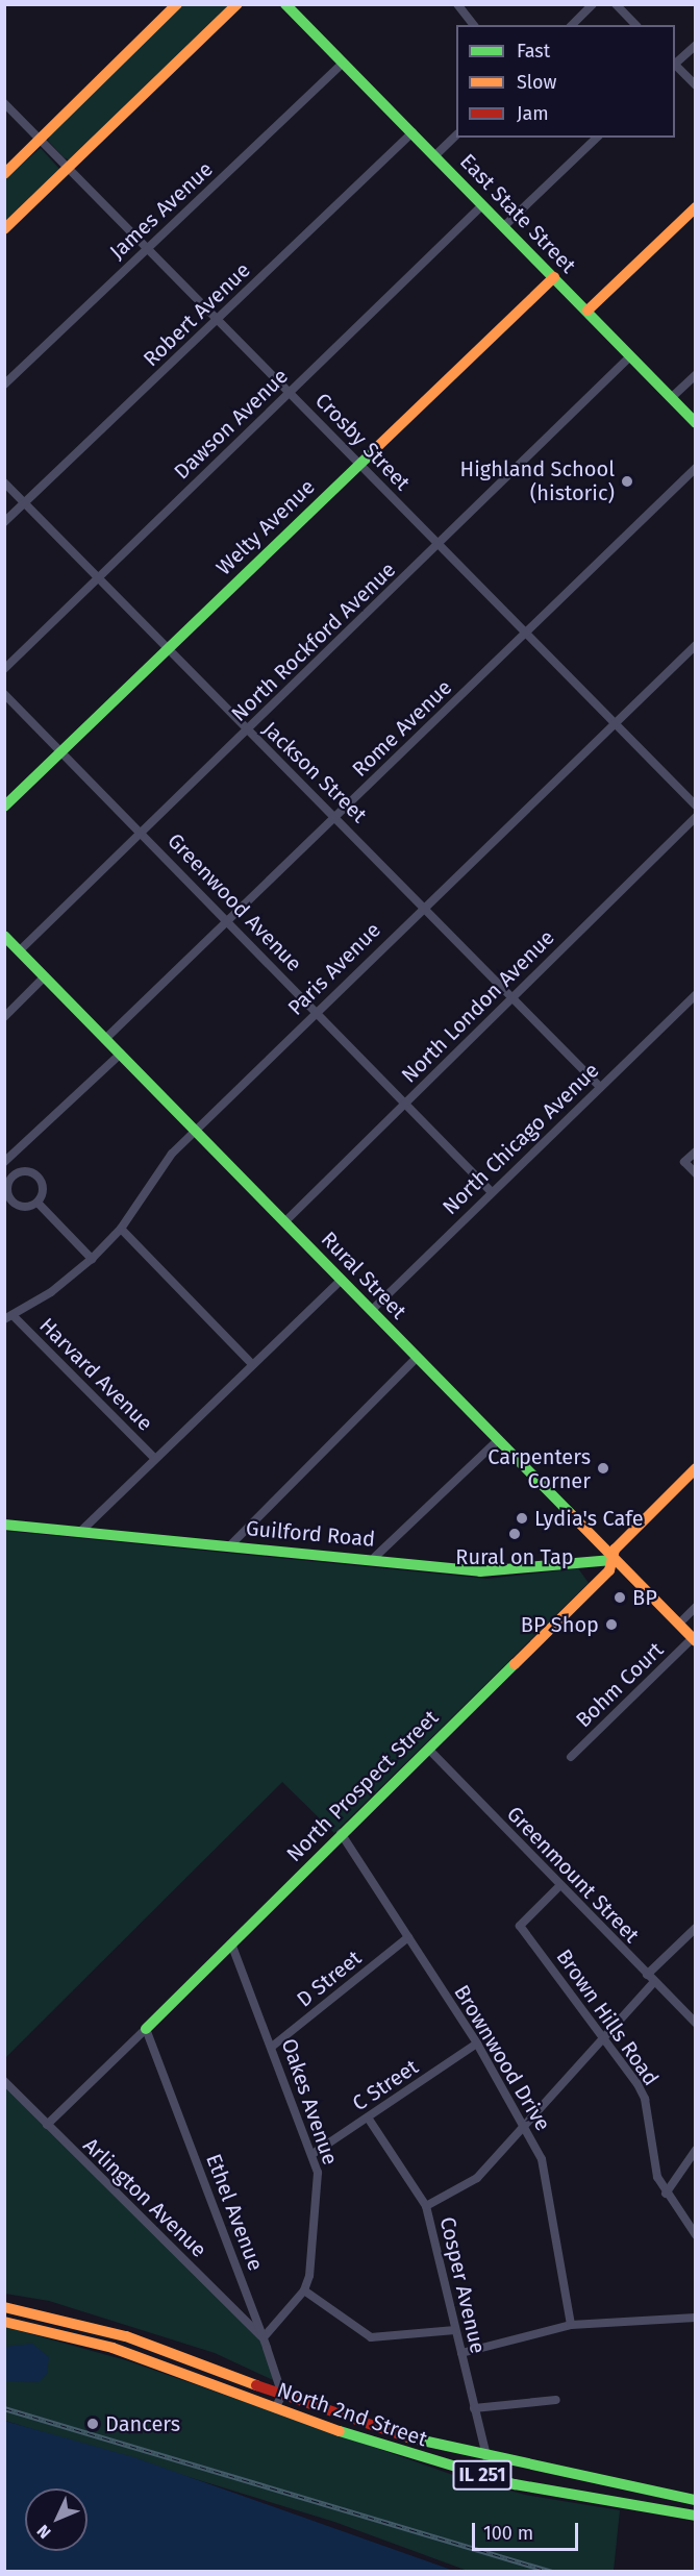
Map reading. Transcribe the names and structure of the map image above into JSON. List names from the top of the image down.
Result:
{
  "streets": {
    "street": [
      "James Avenue",
      "East State Street",
      "Robert Avenue",
      "Dawson Avenue",
      "Crosby Street",
      "Welty Avenue",
      "North Rockford Avenue",
      "Rome Avenue",
      "Jackson Street",
      "Greenwood Avenue",
      "Paris Avenue",
      "North London Avenue",
      "North Chicago Avenue",
      "Rural Street",
      "Harvard Avenue",
      "Guilford Road",
      "Bohm Court",
      "North Prospect Street",
      "Greenmount Street",
      "D Street",
      "Brown Hills Road",
      "Brownwood Drive",
      "C Street",
      "Oakes Avenue",
      "Arlington Avenue",
      "Ethel Avenue",
      "Cosper Avenue",
      "North 2nd Street",
      "IL 251"
    ]
  },
  "crossings": [
    ["James Avenue", "East State Street"],
    ["James Avenue", "Crosby Street"],
    ["East State Street", "Robert Avenue"],
    ["East State Street", "Dawson Avenue"],
    ["East State Street", "Welty Avenue"],
    ["East State Street", "North Rockford Avenue"],
    ["Robert Avenue", "Crosby Street"],
    ["Robert Avenue", "Jackson Street"],
    ["Dawson Avenue", "Crosby Street"],
    ["Dawson Avenue", "Jackson Street"],
    ["Crosby Street", "Welty Avenue"],
    ["Crosby Street", "North Rockford Avenue"],
    ["Crosby Street", "Rome Avenue"],
    ["Crosby Street", "Paris Avenue"],
    ["Welty Avenue", "Jackson Street"],
    ["Welty Avenue", "Greenwood Avenue"],
    ["North Rockford Avenue", "Jackson Street"],
    ["North Rockford Avenue", "Greenwood Avenue"],
    ["North Rockford Avenue", "Rural Street"],
    ["Rome Avenue", "Jackson Street"],
    ["Rome Avenue", "Greenwood Avenue"],
    ["Rome Avenue", "Rural Street"],
    ["Jackson Street", "Paris Avenue"],
    ["Jackson Street", "North London Avenue"],
    ["Jackson Street", "North Chicago Avenue"],
    ["Greenwood Avenue", "Paris Avenue"],
    ["Greenwood Avenue", "North London Avenue"],
    ["Greenwood Avenue", "North Chicago Avenue"],
    ["Paris Avenue", "Rural Street"],
    ["Paris Avenue", "Harvard Avenue"],
    ["North London Avenue", "Rural Street"],
    ["North Chicago Avenue", "Rural Street"],
    ["Rural Street", "Guilford Road"],
    ["Rural Street", "Bohm Court"],
    ["Rural Street", "North Prospect Street"],
    ["Guilford Road", "North Prospect Street"],
    ["North Prospect Street", "Greenmount Street"],
    ["North Prospect Street", "Brownwood Drive"],
    ["North Prospect Street", "Oakes Avenue"],
    ["North Prospect Street", "Arlington Avenue"],
    ["North Prospect Street", "Ethel Avenue"],
    ["Greenmount Street", "Brown Hills Road"],
    ["D Street", "Brownwood Drive"],
    ["D Street", "Oakes Avenue"],
    ["Brownwood Drive", "C Street"],
    ["C Street", "Oakes Avenue"],
    ["C Street", "Cosper Avenue"],
    ["Arlington Avenue", "Ethel Avenue"],
    ["Ethel Avenue", "North 2nd Street"],
    ["Cosper Avenue", "North 2nd Street"]
  ],
  "places": [
    "Highland School (historic)",
    "Carpenters Corner",
    "Lydia's Cafe",
    "Rural on Tap",
    "BP",
    "BP Shop",
    "Dancers"
  ],
  "legend": ["Fast", "Slow", "Jam"],
  "scale_bar": "100 m",
  "north": "bottom left"
}
